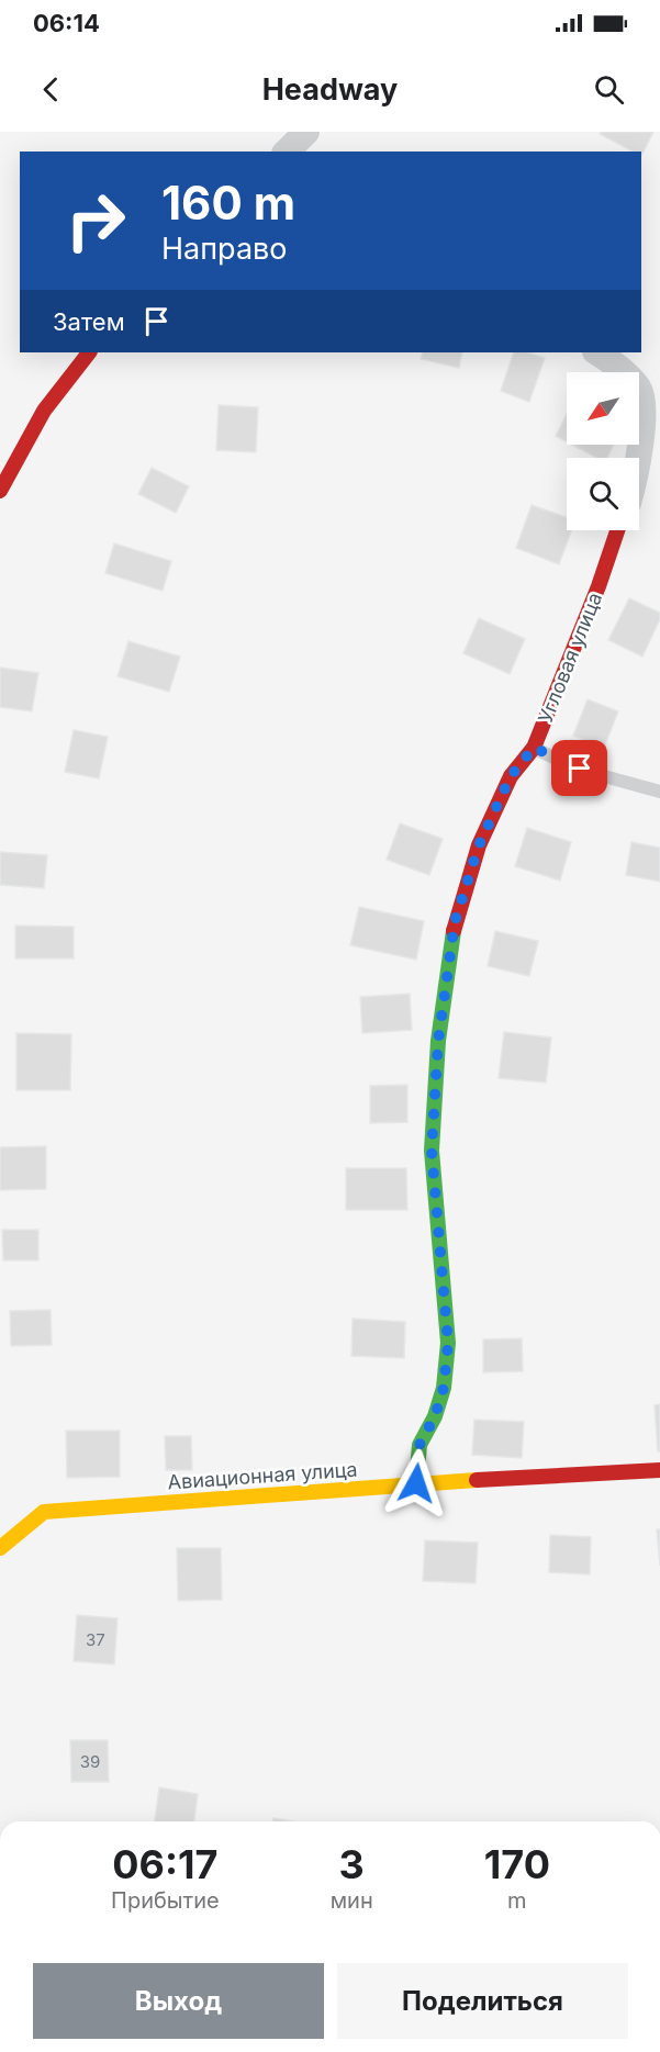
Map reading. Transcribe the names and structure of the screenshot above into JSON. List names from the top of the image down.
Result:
{
  "streets": {
    "street": ["Угловая улица", "Авиационная улица"]
  },
  "crossings": [
    ["Угловая улица", "Авиационная улица"]
  ],
  "house_numbers": ["37", "39"],
  "north": "bottom left",
  "page": {
    "status": "06:14",
    "header": "Headway",
    "turn": ["160 m", "Направо"],
    "then": "Затем",
    "eta": [
      "06:17",
      "Прибытие",
      "3",
      "мин",
      "170",
      "m"
    ],
    "buttons": ["Выход", "Поделиться"]
  }
}
